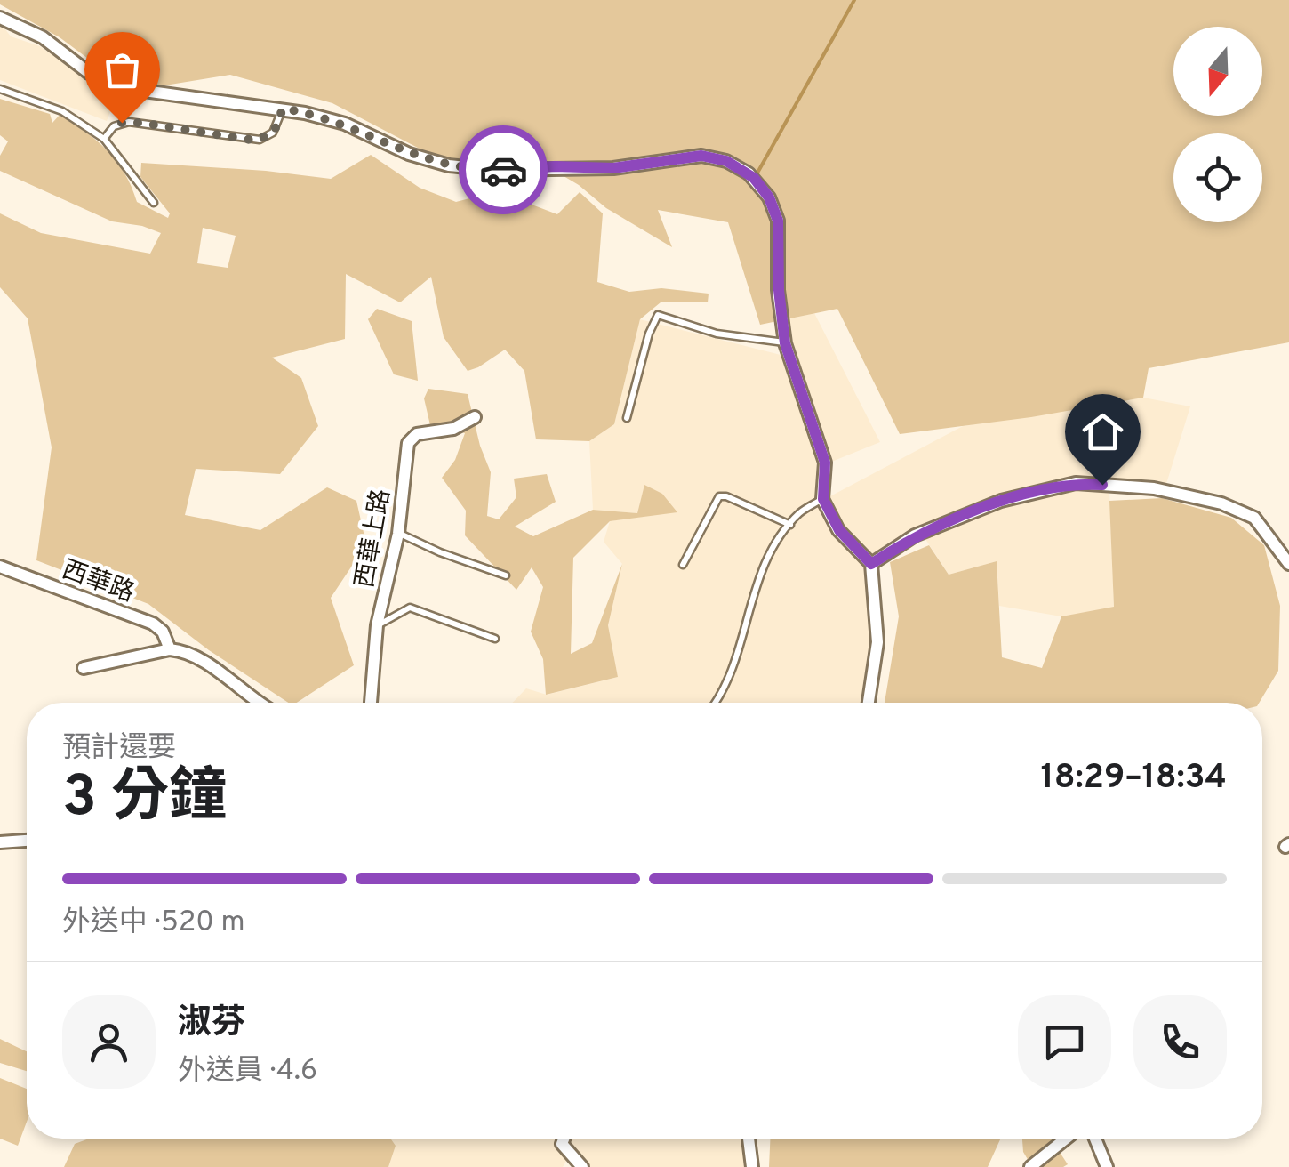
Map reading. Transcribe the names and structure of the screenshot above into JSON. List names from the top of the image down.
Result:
{
  "streets": {
    "street": ["西華上路", "西華路"]
  },
  "north": "bottom",
  "page": {
    "heading": ["3 分鐘", "預計還要", "18:29–18:34"],
    "panel": ["淑芬", "外送員 · 4.6"],
    "bar": "外送中 · 520 m"
  }
}
